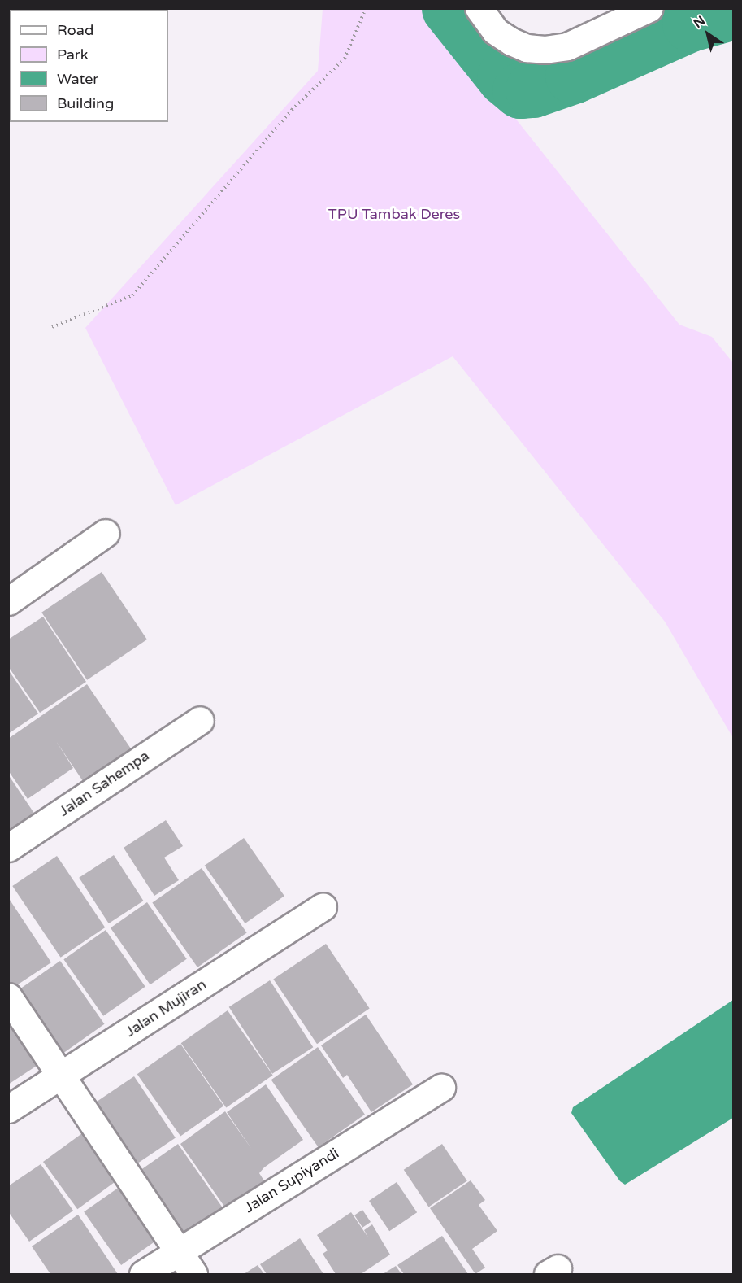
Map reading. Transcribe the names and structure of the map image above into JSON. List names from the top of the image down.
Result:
{
  "streets": {
    "street": ["Jalan Sahempa", "Jalan Mujiran", "Jalan Supiyandi"]
  },
  "parks": ["TPU Tambak Deres"],
  "legend": [
    "Road",
    "Park",
    "Water",
    "Building"
  ],
  "north": "top left"
}
